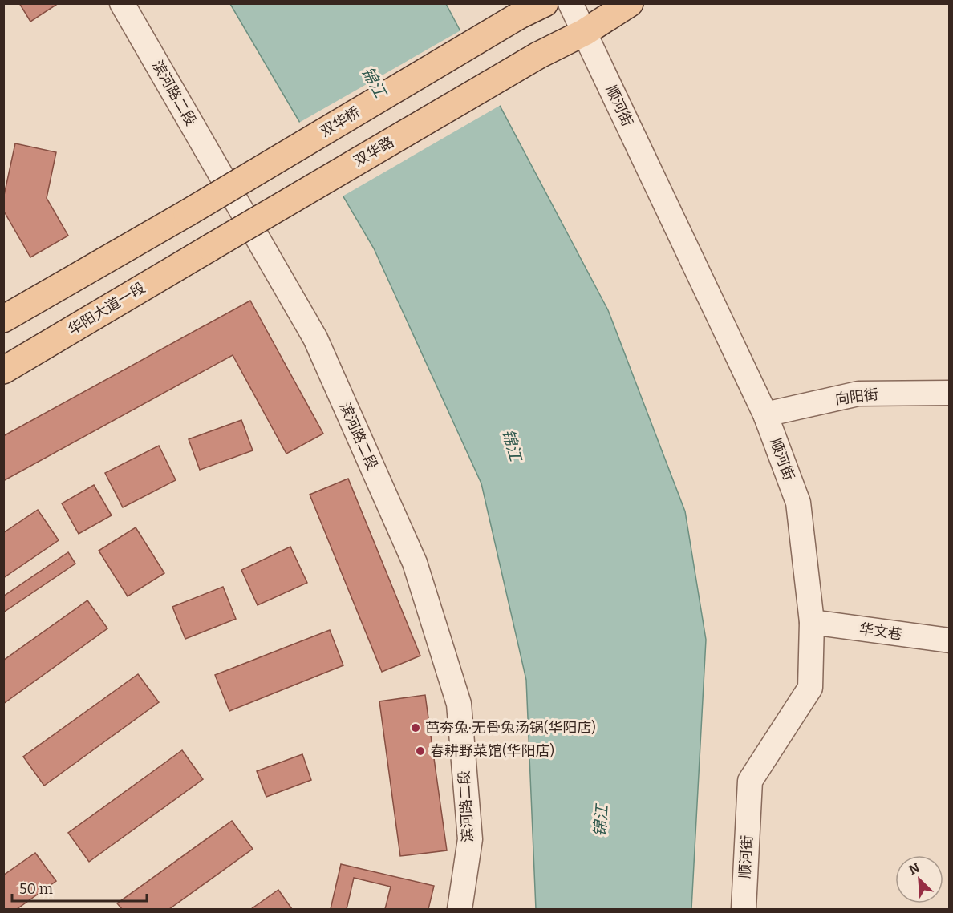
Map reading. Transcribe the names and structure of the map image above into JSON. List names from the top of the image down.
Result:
{
  "streets": {
    "main road": ["双华桥", "双华路", "华阳大道一段"],
    "street": [
      "滨河路二段",
      "顺河街",
      "向阳街",
      "华文巷"
    ]
  },
  "crossings": [
    ["顺河街", "双华路"],
    ["顺河街", "向阳街"],
    ["顺河街", "华文巷"],
    ["双华路", "华阳大道一段"]
  ],
  "water": ["锦江"],
  "places": ["芭夯兔·无骨兔汤锅(华阳店)", "春耕野菜馆(华阳店)"],
  "scale_bar": "50 m",
  "north": "top left"
}
